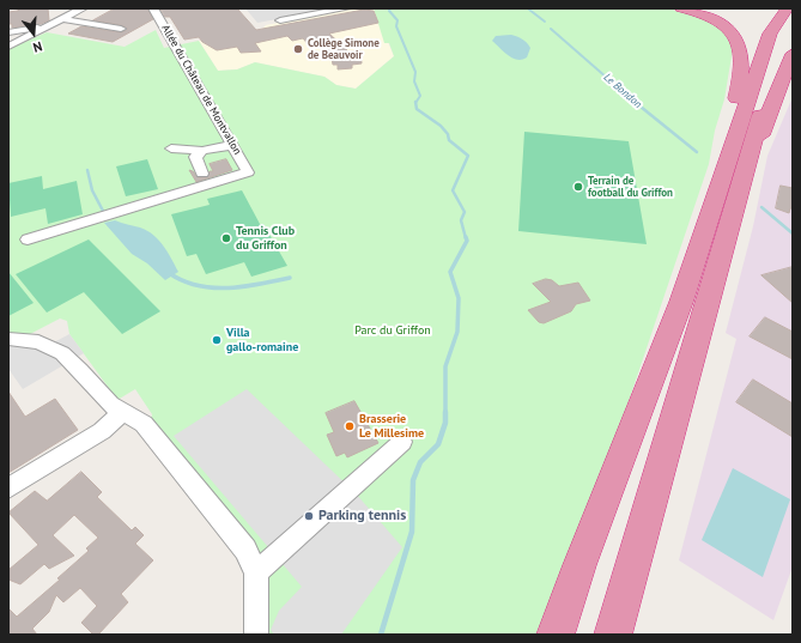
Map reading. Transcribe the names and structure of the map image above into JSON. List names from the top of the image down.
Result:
{
  "streets": {
    "street": ["Allée du Château de Montvallon"]
  },
  "water": ["Le Bondon"],
  "parks": ["Parc du Griffon"],
  "places": [
    "Collège Simone de Beauvoir",
    "Terrain de football du Griffon",
    "Tennis Club du Griffon",
    "Villa gallo-romaine",
    "Brasserie Le Millesime",
    "Parking tennis"
  ],
  "north": "bottom"
}
